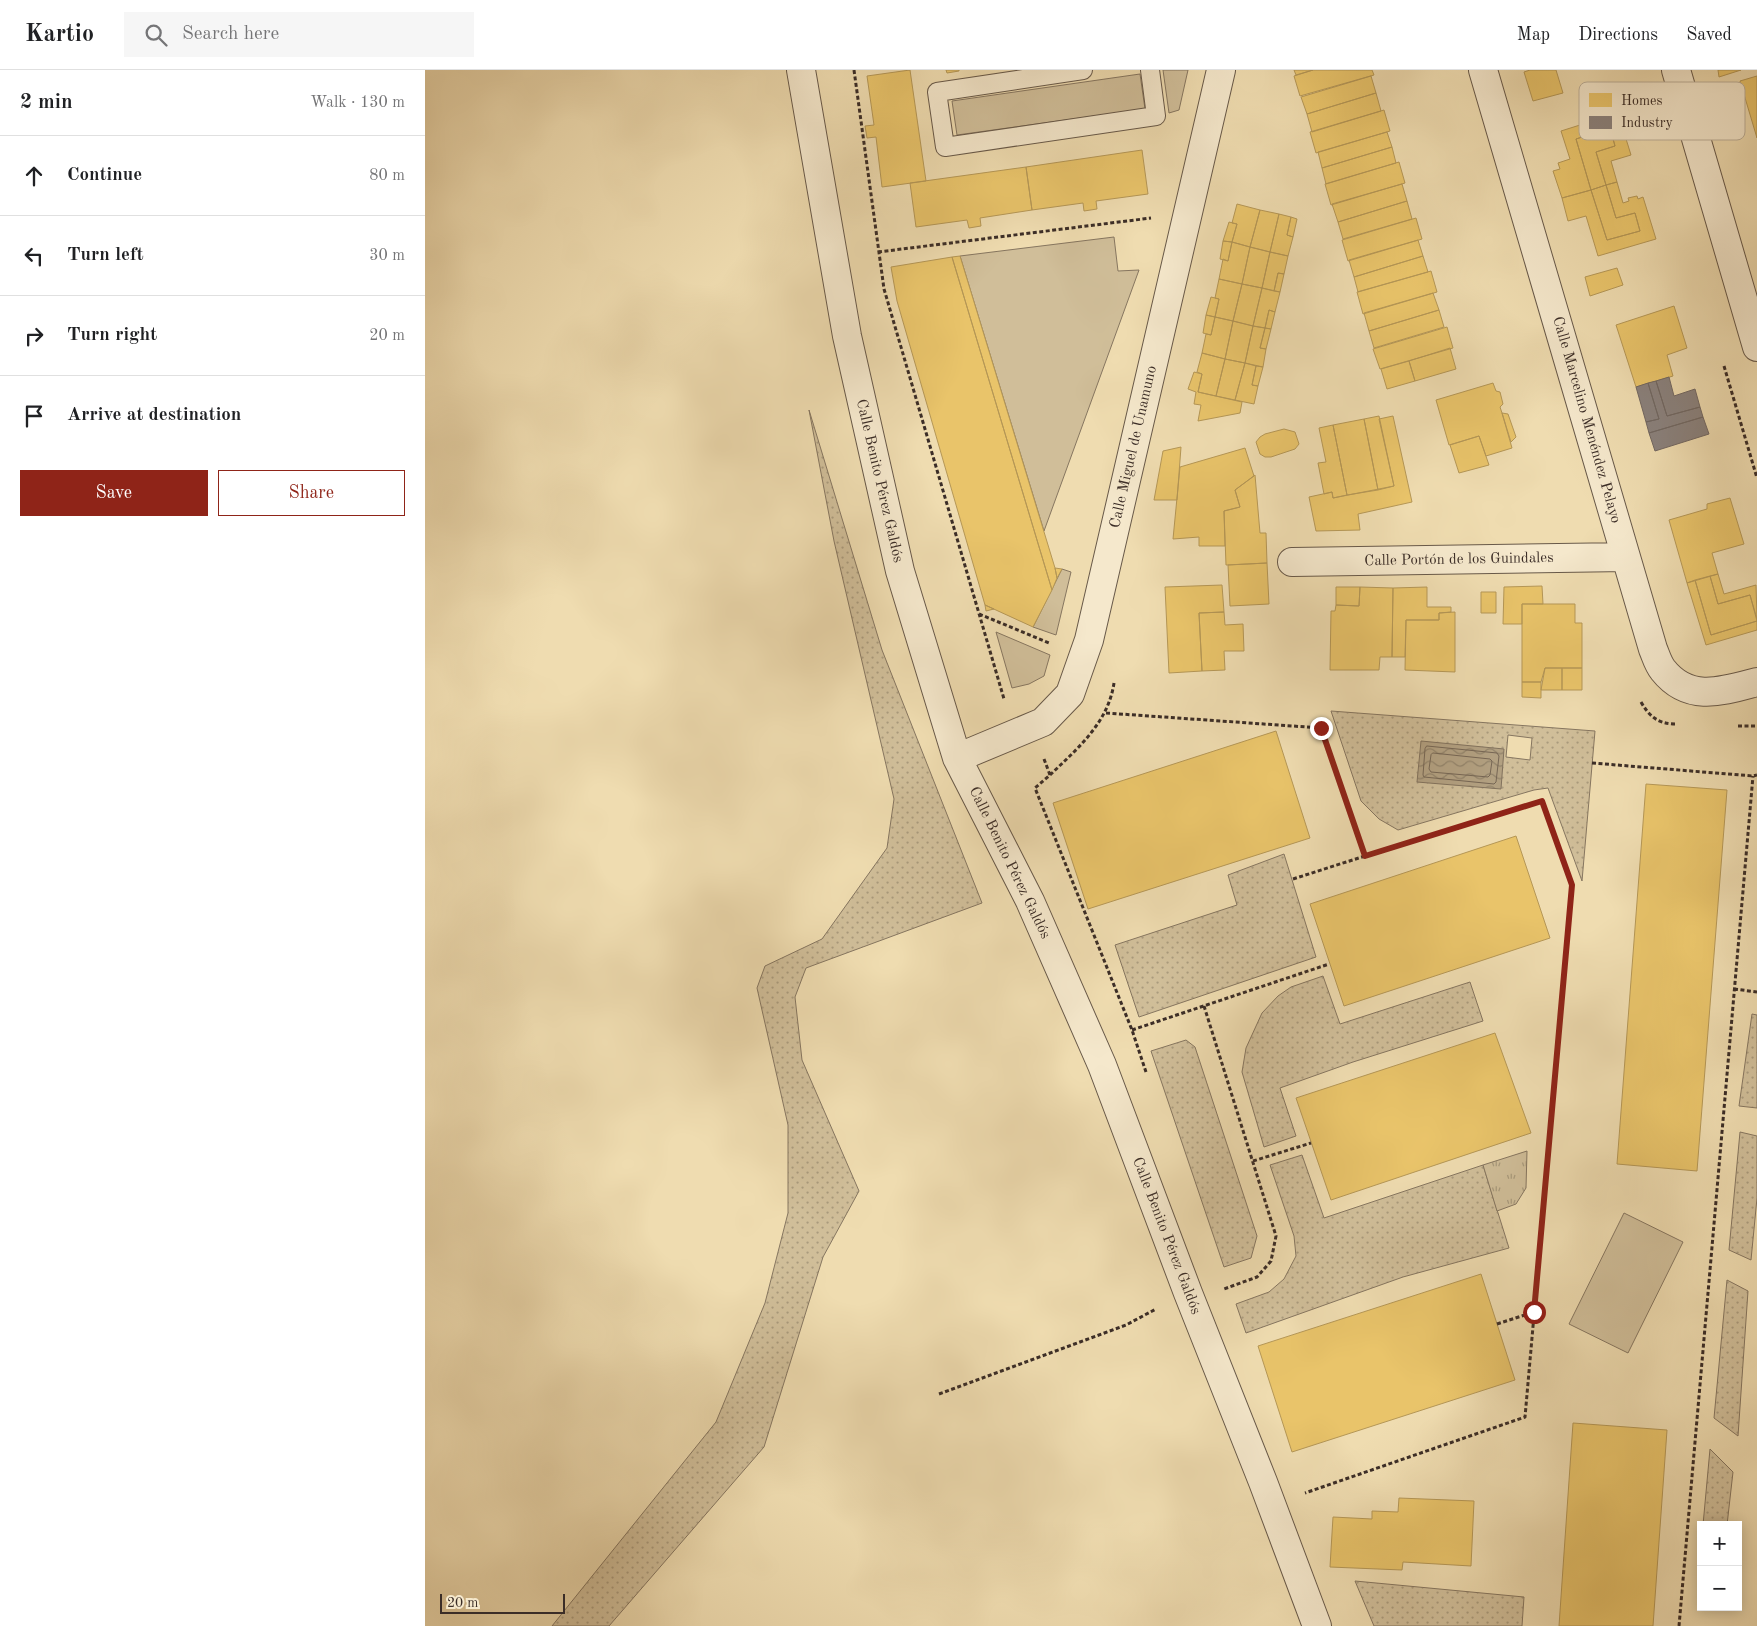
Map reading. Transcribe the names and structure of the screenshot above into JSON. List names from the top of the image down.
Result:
{
  "streets": {
    "street": [
      "Calle Marcelino Menéndez Pelayo",
      "Calle Miguel de Unamuno",
      "Calle Benito Pérez Galdós",
      "Calle Portón de los Guindales"
    ]
  },
  "crossings": [
    ["Calle Marcelino Menéndez Pelayo", "Calle Portón de los Guindales"],
    ["Calle Miguel de Unamuno", "Calle Benito Pérez Galdós"]
  ],
  "legend": ["Homes", "Industry"],
  "scale_bar": "20 m",
  "page": {
    "header": "Kartio",
    "search": "Search here",
    "nav": ["Map", "Directions", "Saved"],
    "heading": ["2 min", "Walk · 130 m"],
    "list": [
      ["Continue", "80 m"],
      ["Turn left", "30 m"],
      ["Turn right", "20 m"],
      "Arrive at destination"
    ],
    "buttons": ["Save", "Share"],
    "map_buttons": ["+", "−"],
    "scale": "20 m"
  }
}
